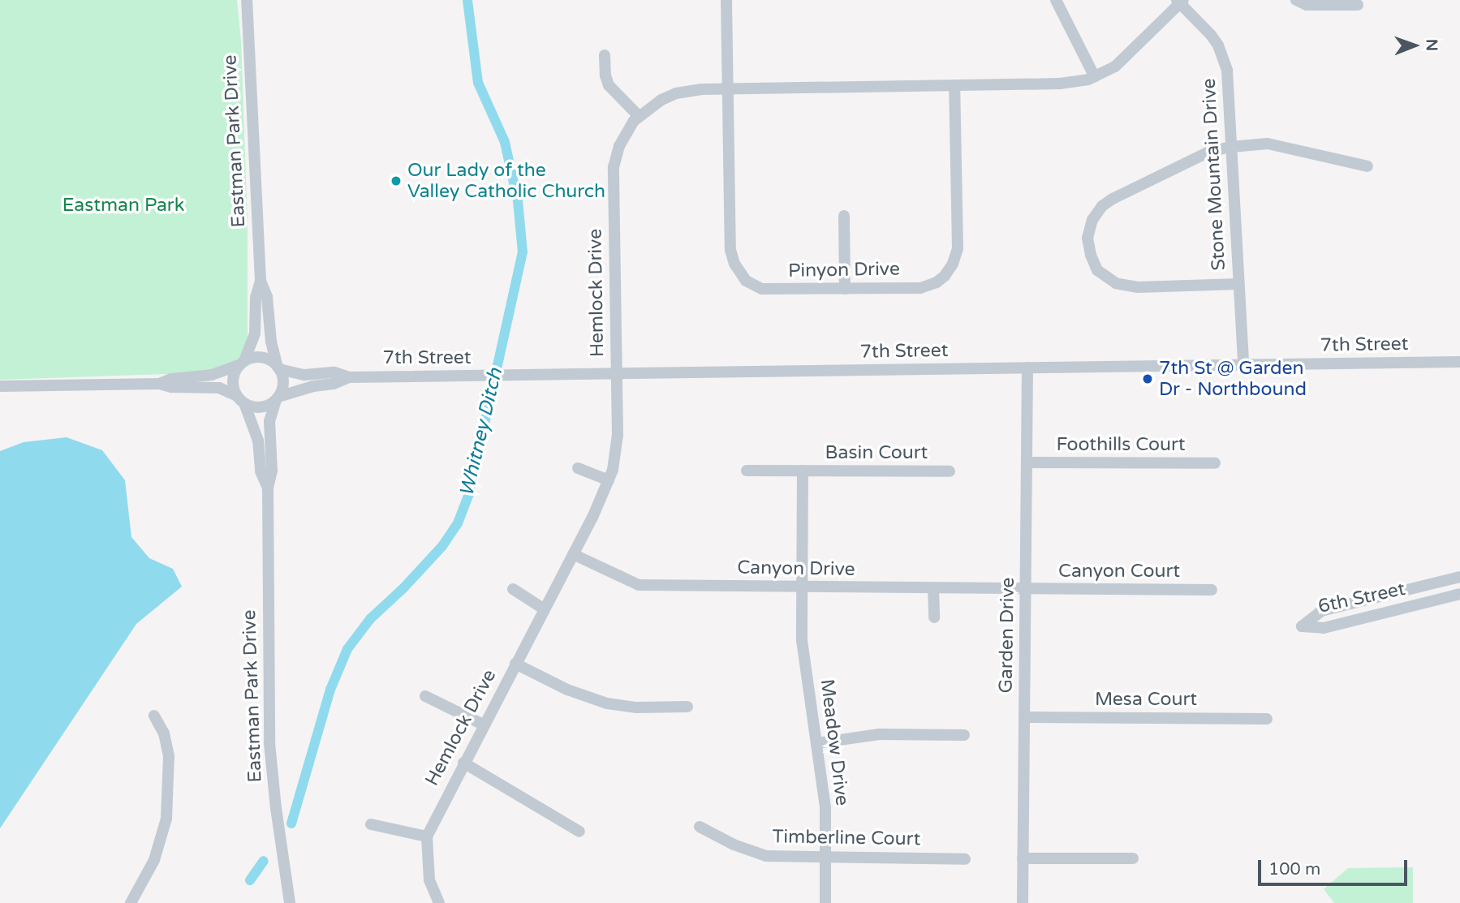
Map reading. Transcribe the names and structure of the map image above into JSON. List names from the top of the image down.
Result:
{
  "streets": {
    "street": [
      "Eastman Park Drive",
      "Stone Mountain Drive",
      "Pinyon Drive",
      "Hemlock Drive",
      "7th Street",
      "Foothills Court",
      "Basin Court",
      "Canyon Drive",
      "Canyon Court",
      "6th Street",
      "Garden Drive",
      "Mesa Court",
      "Meadow Drive",
      "Timberline Court"
    ]
  },
  "crossings": [
    ["Eastman Park Drive", "7th Street"],
    ["Stone Mountain Drive", "Hemlock Drive"],
    ["Stone Mountain Drive", "7th Street"],
    ["Pinyon Drive", "Hemlock Drive"],
    ["Hemlock Drive", "7th Street"],
    ["Hemlock Drive", "Canyon Drive"],
    ["7th Street", "Garden Drive"],
    ["Foothills Court", "Garden Drive"],
    ["Basin Court", "Canyon Drive"],
    ["Basin Court", "Meadow Drive"],
    ["Canyon Drive", "Canyon Court"],
    ["Canyon Drive", "Garden Drive"],
    ["Canyon Drive", "Meadow Drive"],
    ["Canyon Court", "Garden Drive"],
    ["Garden Drive", "Mesa Court"],
    ["Meadow Drive", "Timberline Court"]
  ],
  "water": ["Whitney Ditch"],
  "parks": ["Eastman Park"],
  "places": ["Our Lady of the Valley Catholic Church", "7th St @ Garden Dr - Northbound"],
  "scale_bar": "100 m",
  "north": "right"
}
